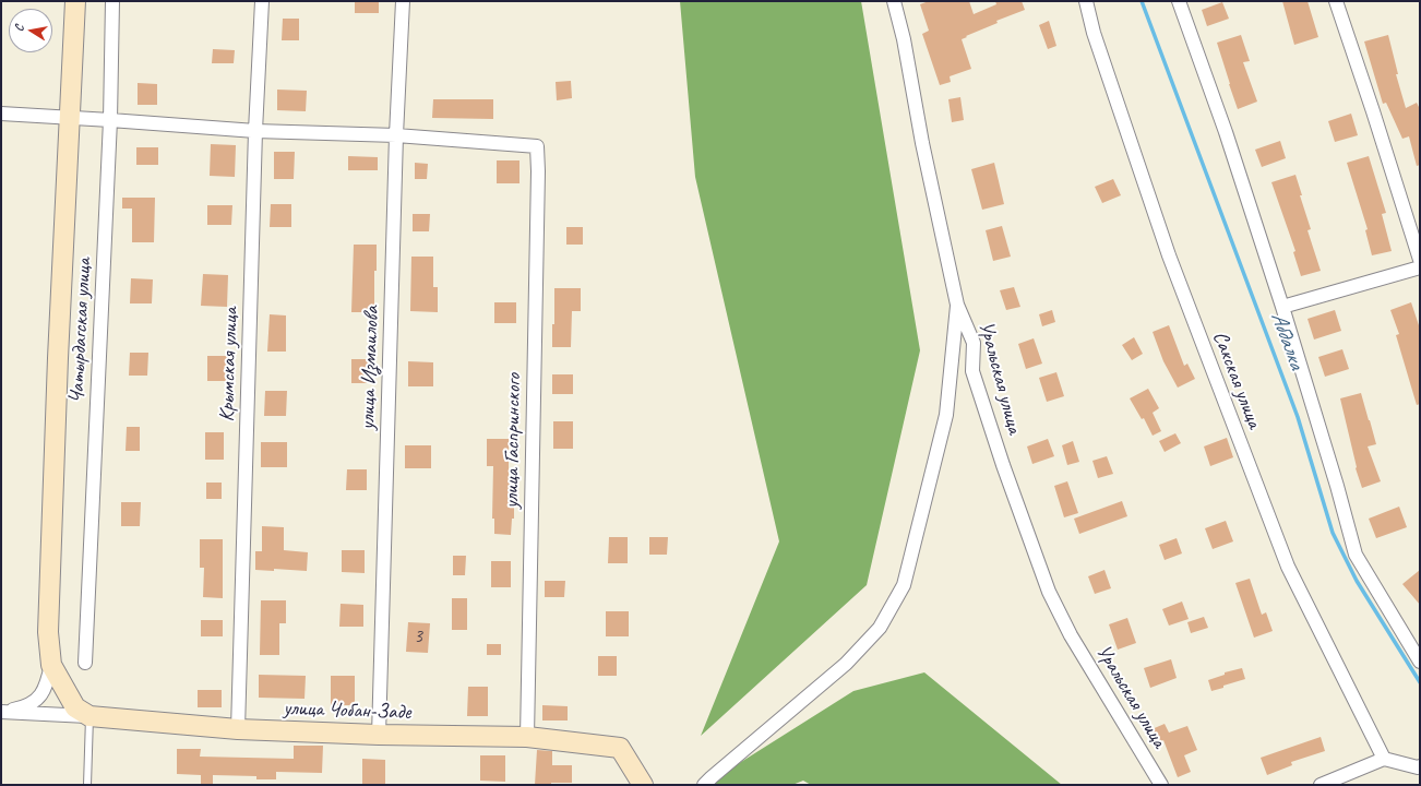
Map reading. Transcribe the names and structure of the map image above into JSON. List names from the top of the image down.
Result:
{
  "streets": {
    "main road": ["улица Чобан-Заде"],
    "street": [
      "Чатырдагская улица",
      "Крымская улица",
      "улица Измаилова",
      "Уральская улица",
      "Сакская улица",
      "улица Гаспринского"
    ]
  },
  "crossings": [
    ["Крымская улица", "улица Чобан-Заде"],
    ["улица Измаилова", "улица Гаспринского"],
    ["улица Измаилова", "улица Чобан-Заде"],
    ["улица Гаспринского", "улица Чобан-Заде"]
  ],
  "water": ["Абдалка"],
  "house_numbers": ["3"],
  "north": "left"
}
